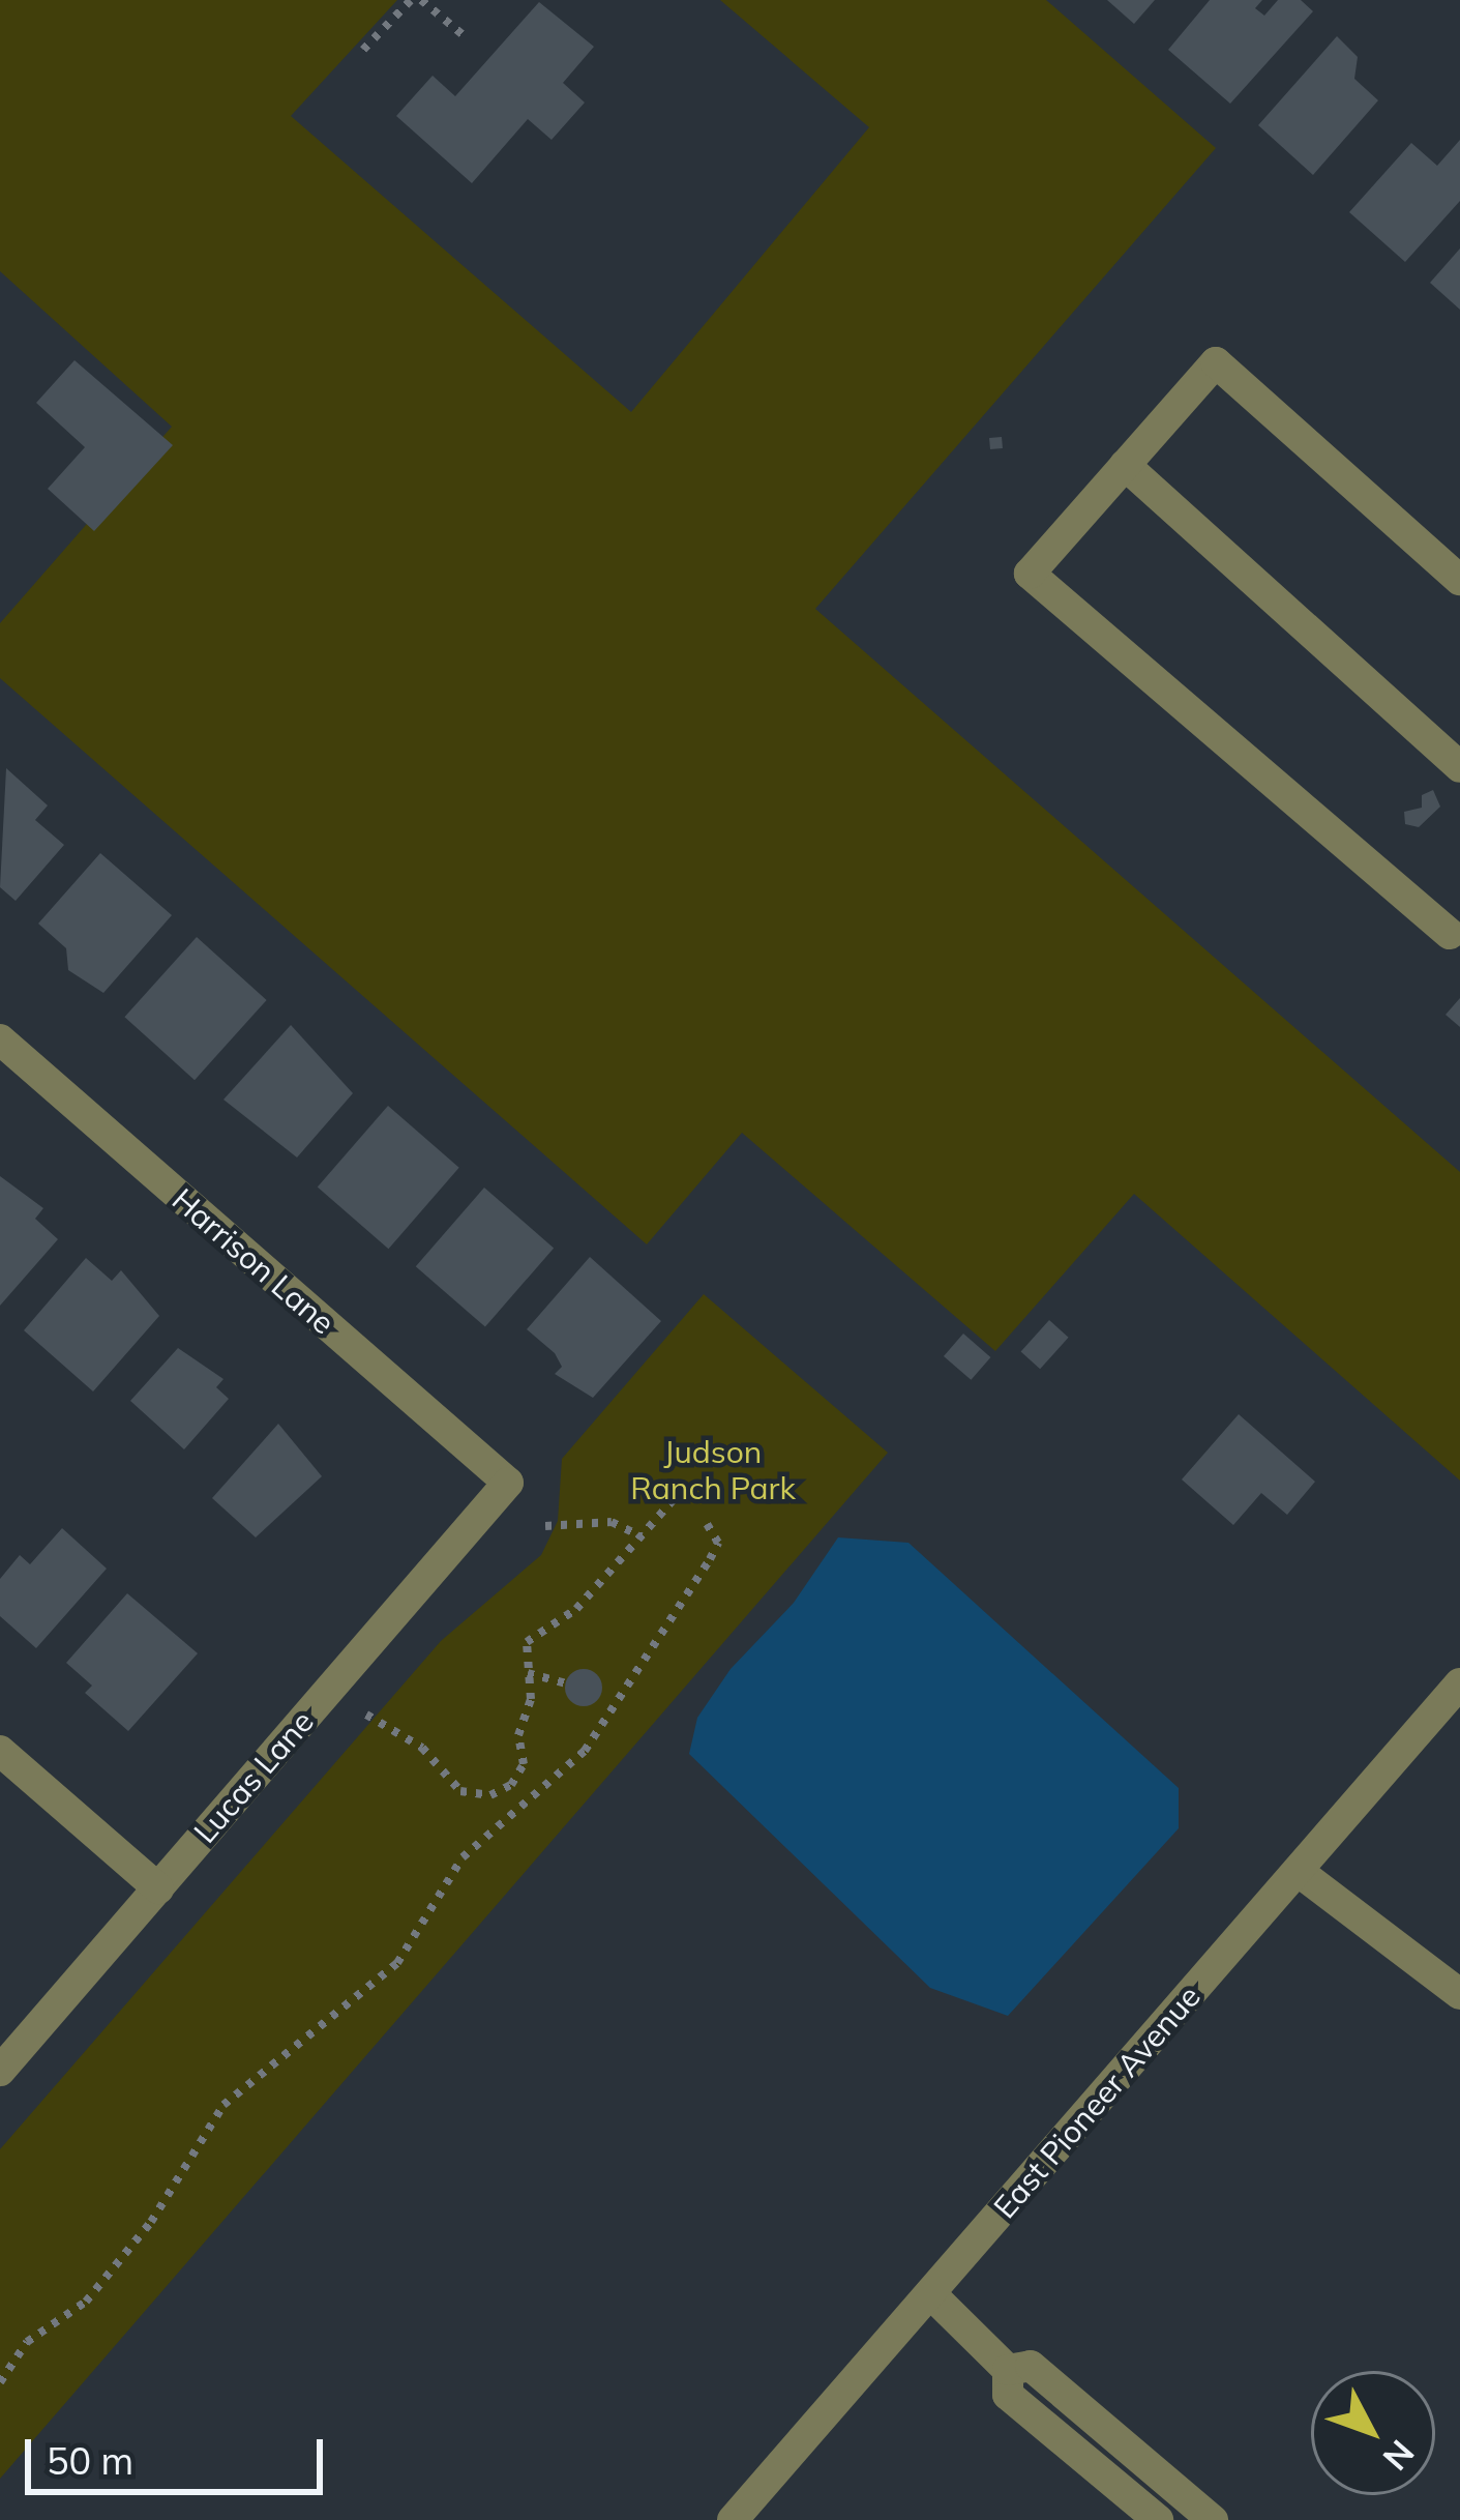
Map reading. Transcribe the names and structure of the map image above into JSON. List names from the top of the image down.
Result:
{
  "streets": {
    "street": ["Harrison Lane", "Lucas Lane", "East Pioneer Avenue"]
  },
  "crossings": [
    ["Harrison Lane", "Lucas Lane"]
  ],
  "parks": ["Judson Ranch Park"],
  "scale_bar": "50 m",
  "north": "bottom right"
}
